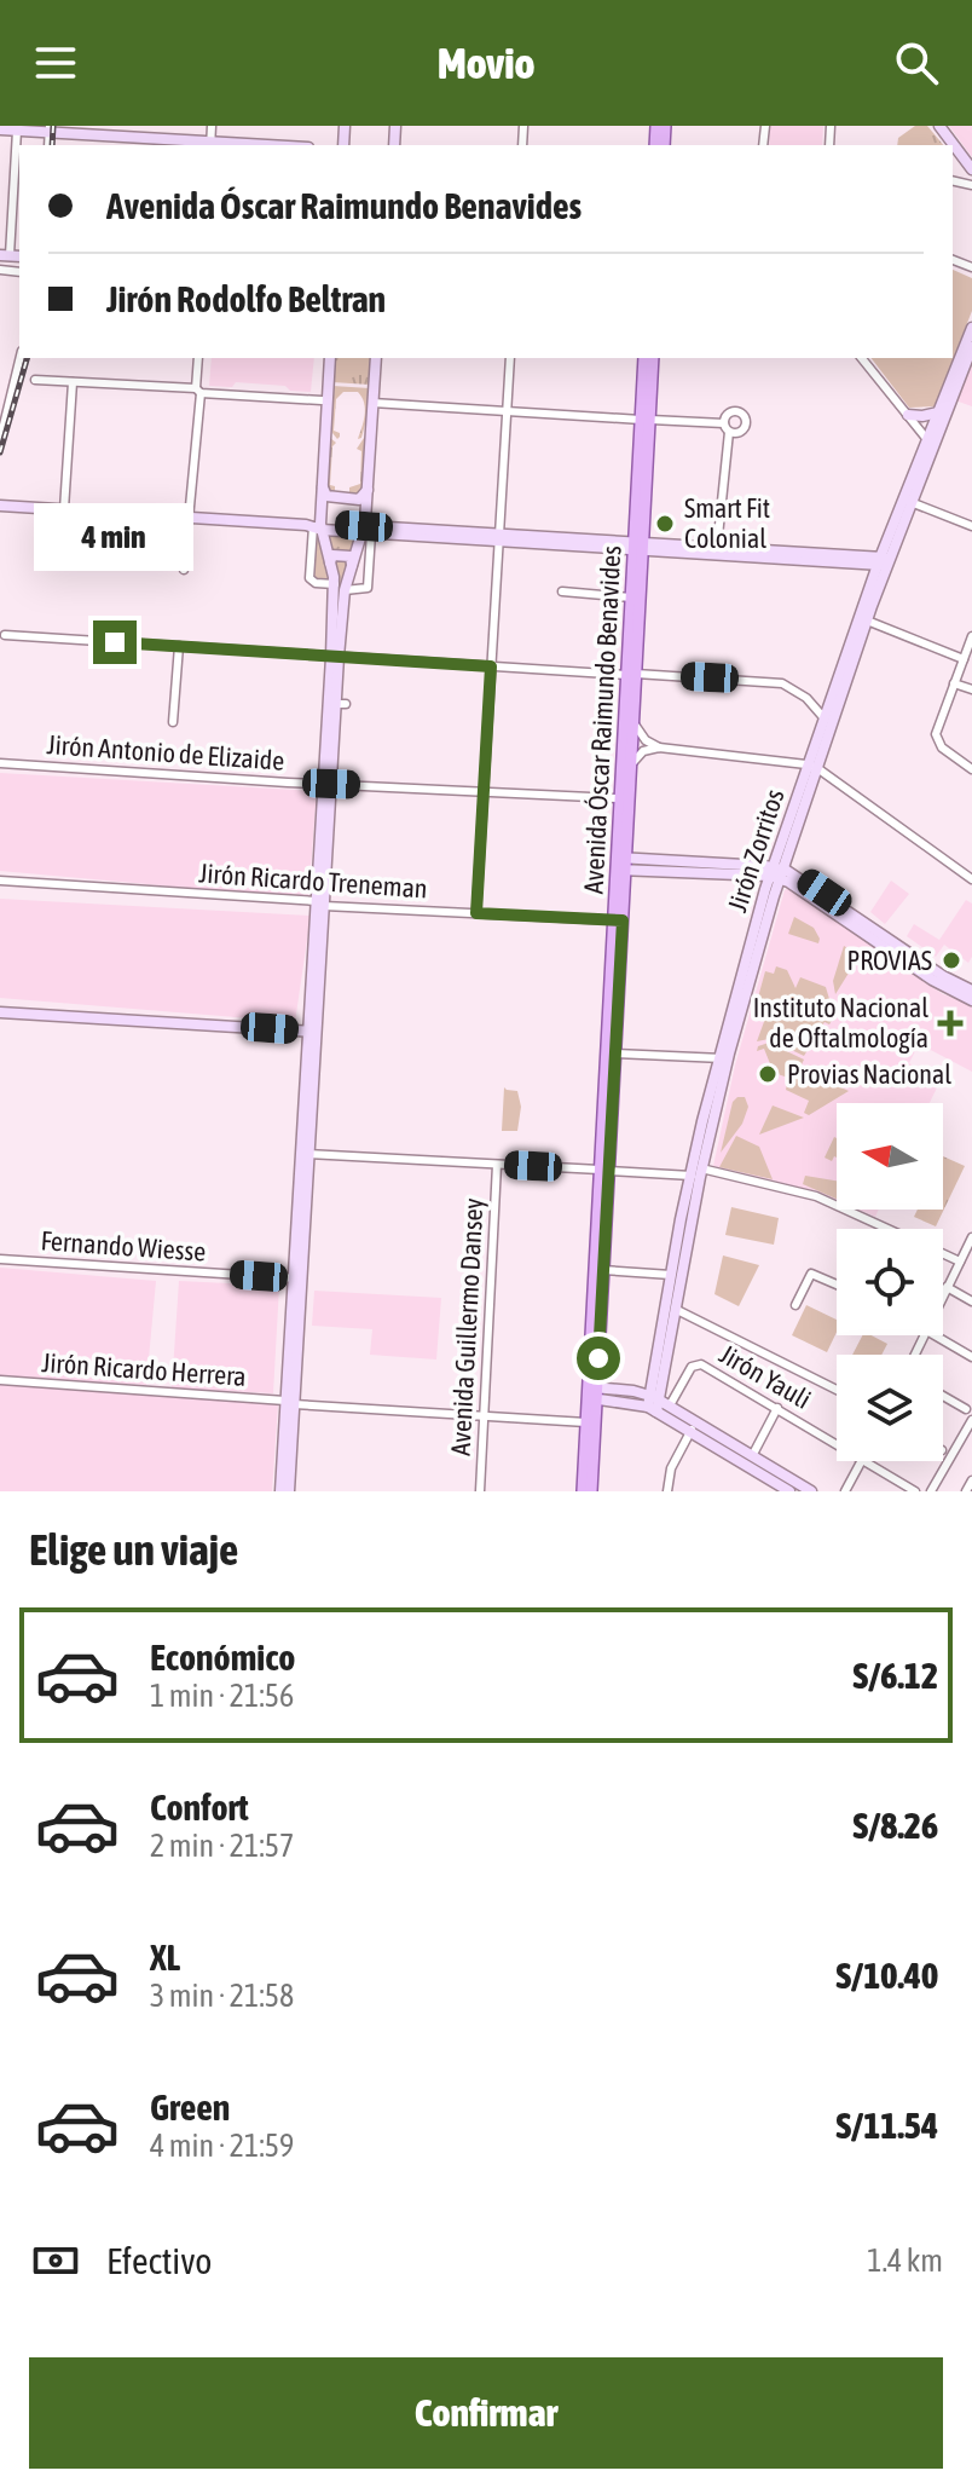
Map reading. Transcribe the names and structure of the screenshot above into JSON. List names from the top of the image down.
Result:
{
  "streets": {
    "main road": ["Avenida Óscar Raimundo Benavides", "Jirón Zorritos"],
    "street": [
      "Jirón Antonio de Elizaide",
      "Jirón Ricardo Treneman",
      "Fernando Wiesse",
      "Avenida Guillermo Dansey",
      "Jirón Ricardo Herrera",
      "Jirón Yauli"
    ]
  },
  "crossings": [
    ["Avenida Óscar Raimundo Benavides", "Jirón Antonio de Elizaide"],
    ["Avenida Óscar Raimundo Benavides", "Jirón Ricardo Treneman"],
    ["Avenida Óscar Raimundo Benavides", "Jirón Ricardo Herrera"],
    ["Avenida Guillermo Dansey", "Jirón Ricardo Herrera"]
  ],
  "places": {
    "other": ["Smart Fit Colonial", "PROVIAS", "Provias Nacional"],
    "health": ["Instituto Nacional de Oftalmología"]
  },
  "north": "left",
  "page": {
    "header": "Movio",
    "banner": ["Avenida Óscar Raimundo Benavides", "Jirón Rodolfo Beltran"],
    "bubble": "4 min",
    "heading": "Elige un viaje",
    "list": [
      {
        "name": "Económico",
        "note": "1 min · 21:56",
        "value": "S/6.12"
      },
      {
        "name": "Confort",
        "note": "2 min · 21:57",
        "value": "S/8.26"
      },
      {
        "name": "XL",
        "note": "3 min · 21:58",
        "value": "S/10.40"
      },
      {
        "name": "Green",
        "note": "4 min · 21:59",
        "value": "S/11.54"
      }
    ],
    "pay": ["Efectivo", "1.4 km"],
    "buttons": "Confirmar"
  }
}
